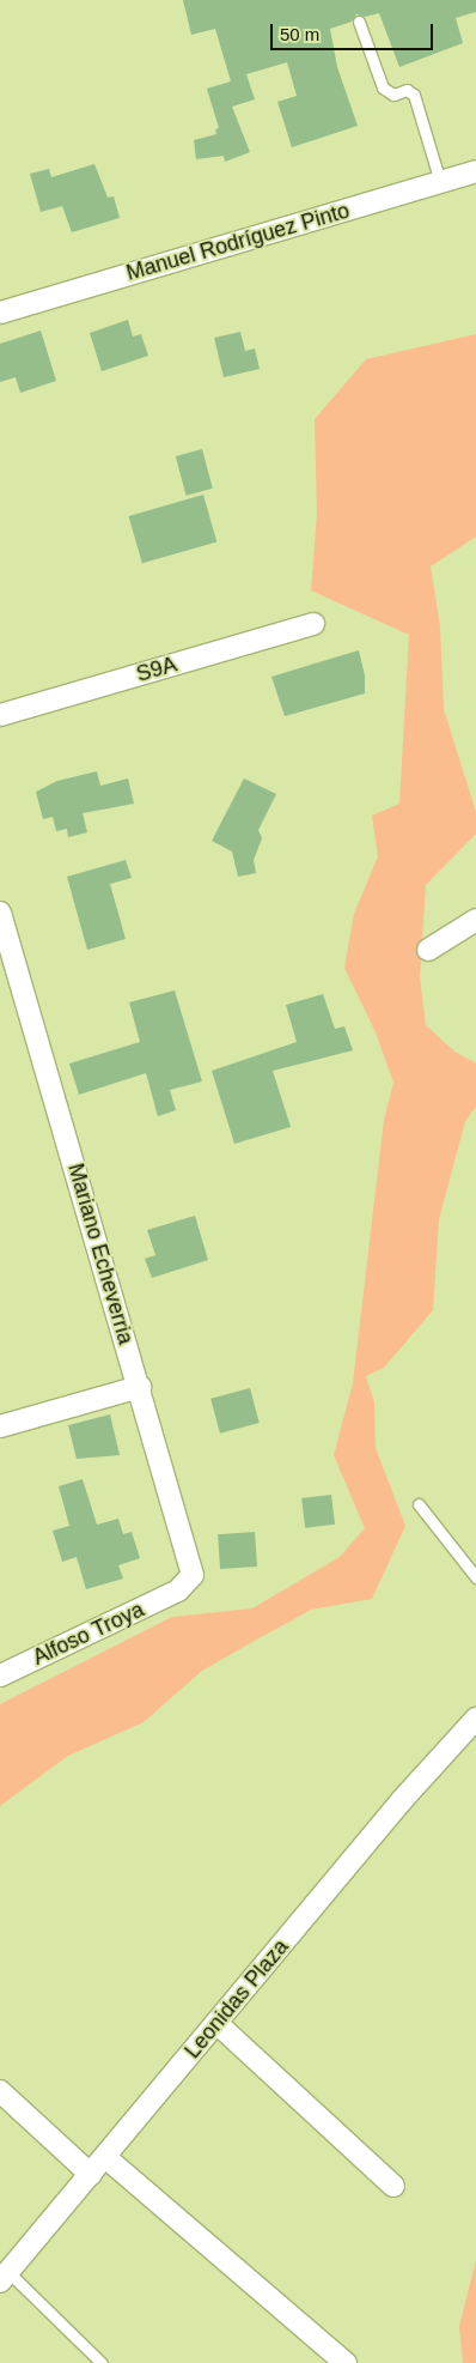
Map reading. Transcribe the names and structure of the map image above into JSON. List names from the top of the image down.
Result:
{
  "streets": {
    "street": [
      "Manuel Rodríguez Pinto",
      "S9A",
      "Mariano Echeverria",
      "Alfoso Troya",
      "Leonidas Plaza"
    ]
  },
  "crossings": [
    ["Mariano Echeverria", "Alfoso Troya"]
  ],
  "scale_bar": "50 m"
}
